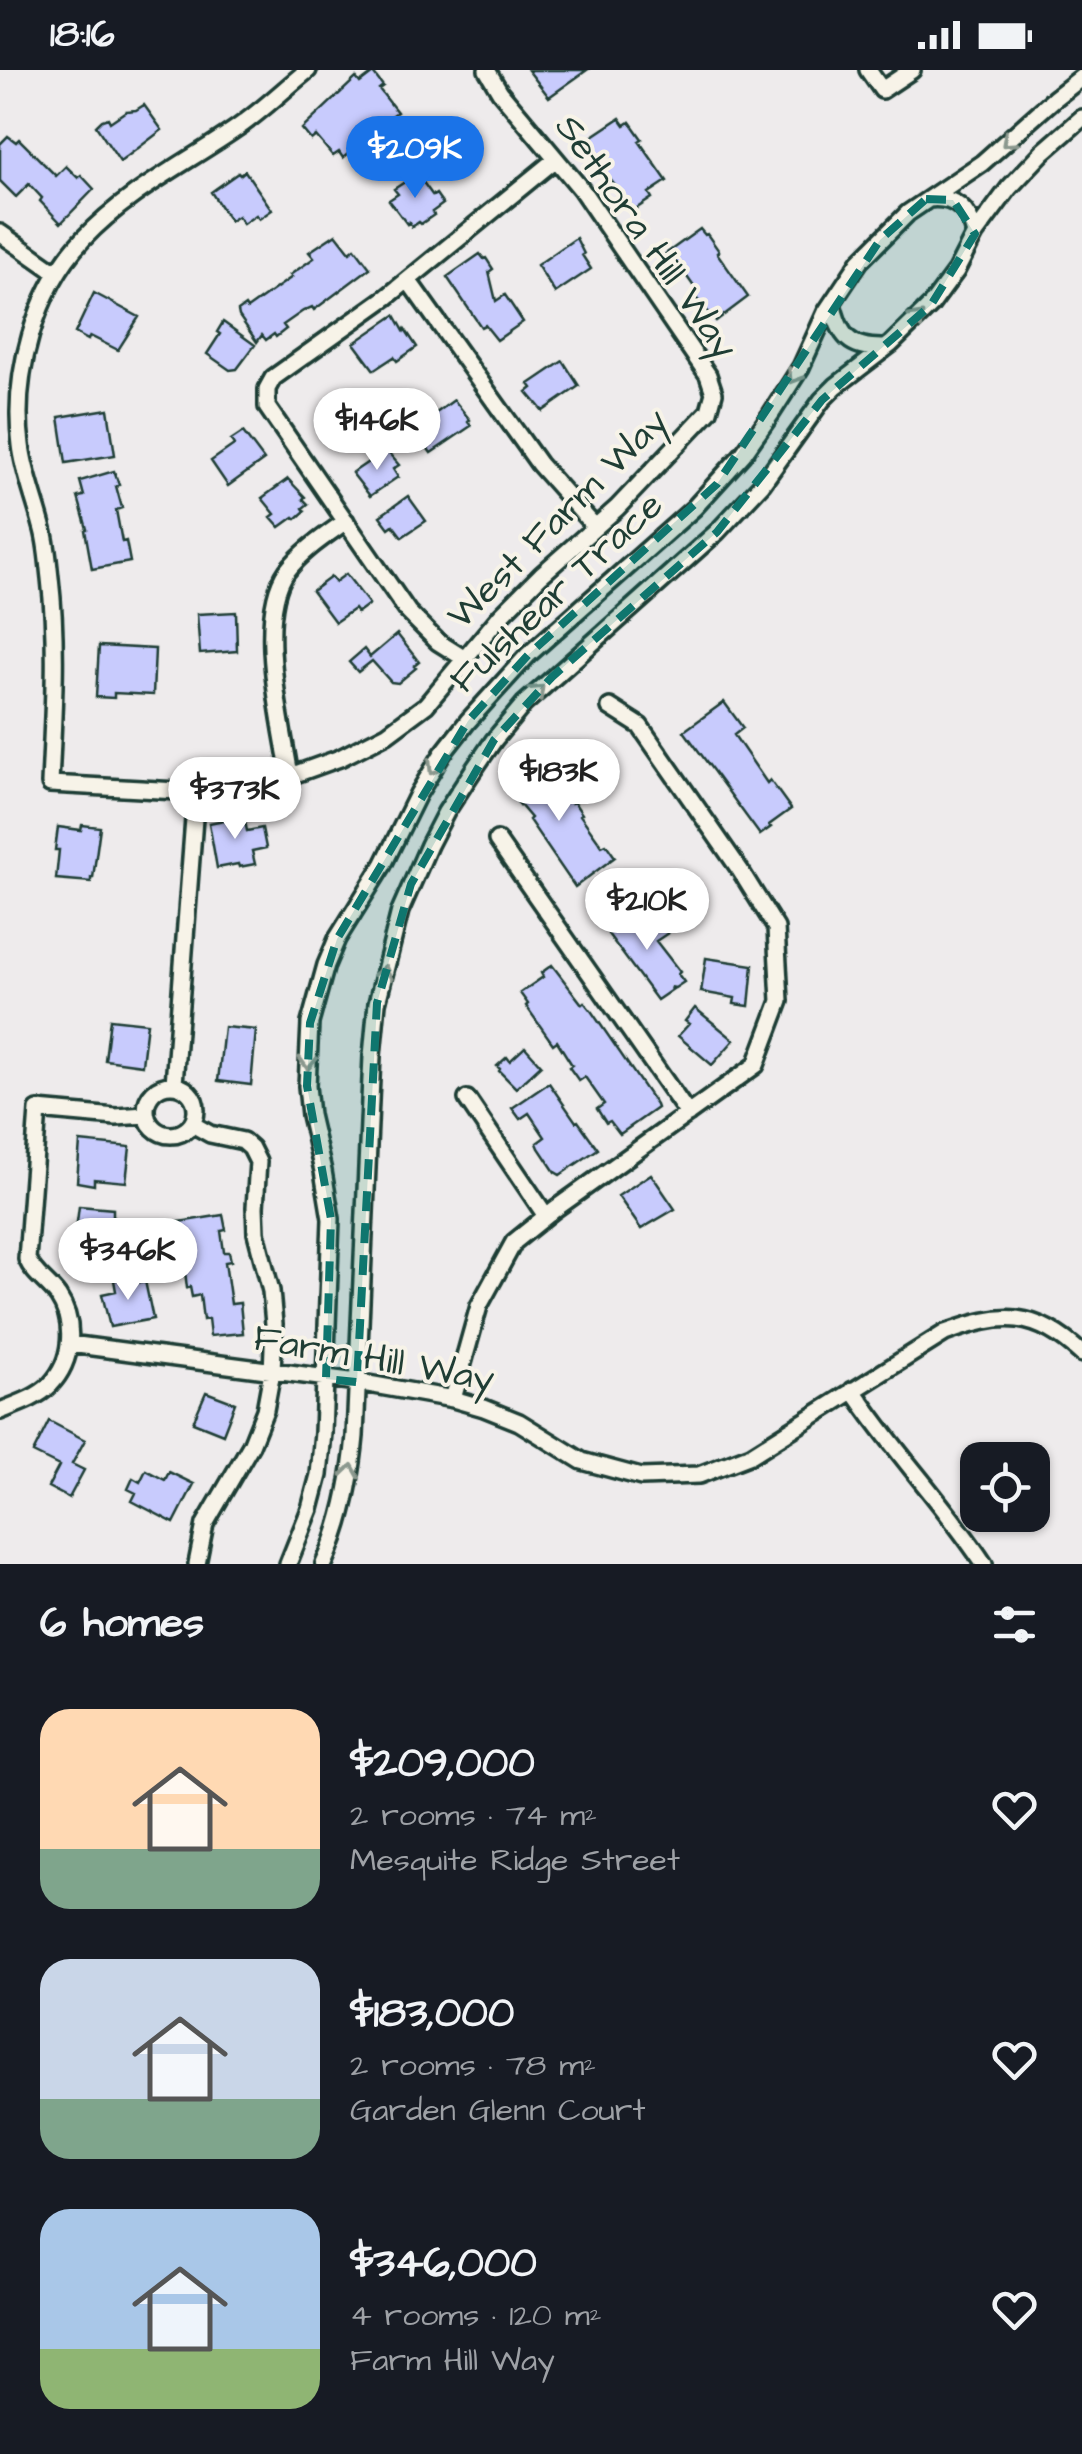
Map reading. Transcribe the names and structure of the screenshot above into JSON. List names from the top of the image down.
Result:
{
  "streets": {
    "street": [
      "Sethora Hill Way",
      "West Farm Way",
      "Fulshear Trace",
      "Farm Hill Way"
    ]
  },
  "crossings": [
    ["Sethora Hill Way", "West Farm Way"],
    ["Fulshear Trace", "Farm Hill Way"]
  ],
  "page": {
    "status": "18:16",
    "price": [
      "$209K",
      "$146K",
      "$183K",
      "$373K",
      "$210K",
      "$346K"
    ],
    "heading": "6 homes",
    "list": [
      {
        "name": "$209,000",
        "note": "2 rooms · 74 m² · Mesquite Ridge Street"
      },
      {
        "name": "$183,000",
        "note": "2 rooms · 78 m² · Garden Glenn Court"
      },
      {
        "name": "$346,000",
        "note": "4 rooms · 120 m² · Farm Hill Way"
      }
    ]
  }
}
